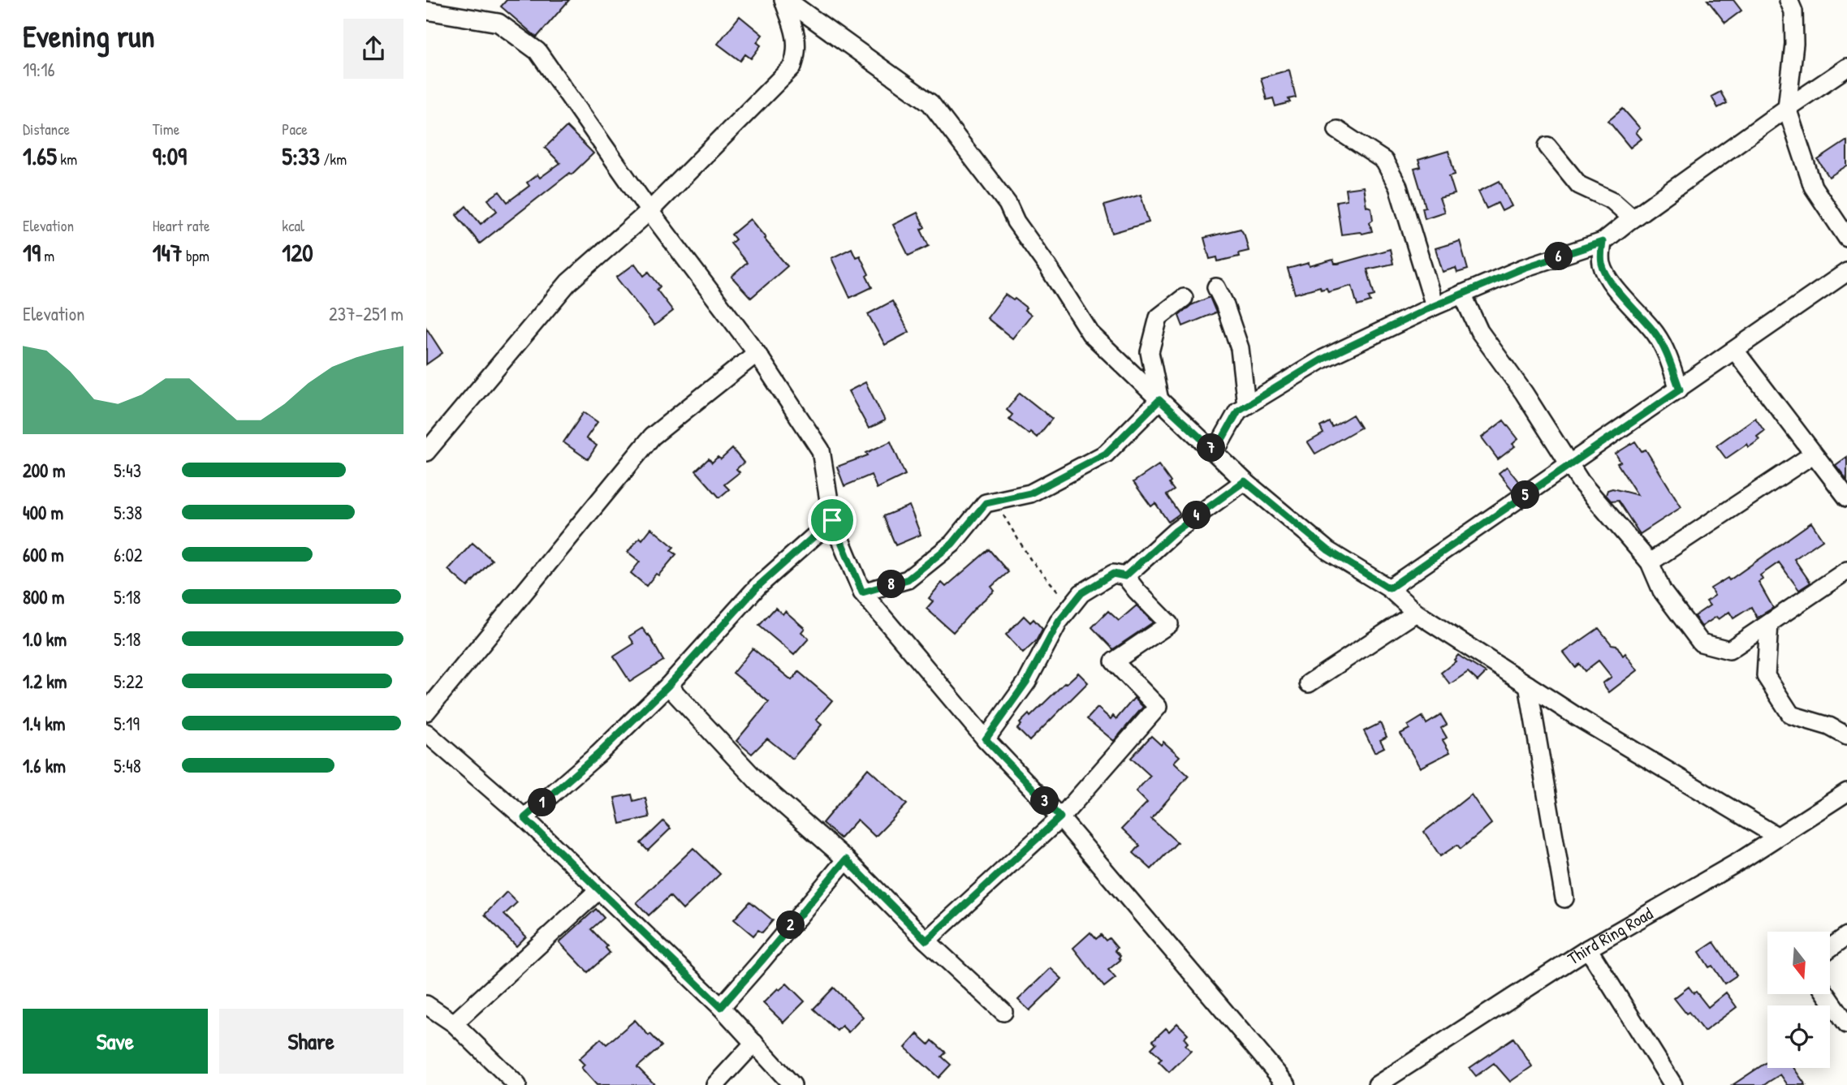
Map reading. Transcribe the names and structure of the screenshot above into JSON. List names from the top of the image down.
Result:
{
  "streets": {
    "street": ["Third Ring Road"]
  },
  "north": "bottom",
  "page": {
    "heading": ["Evening run", "19:16"],
    "stats": [
      ["Distance", "1.65 km"],
      ["Time", "9:09"],
      ["Pace", "5:33 /km"],
      ["Elevation", "19 m"],
      ["Heart rate", "147 bpm"],
      ["kcal", "120"]
    ],
    "pins": [
      "6",
      "7",
      "5",
      "4",
      "8",
      "3",
      "1",
      "2"
    ],
    "chart": ["Elevation", "237–251 m"],
    "list": [
      {
        "name": "200 m",
        "note": "5:43"
      },
      {
        "name": "400 m",
        "note": "5:38"
      },
      {
        "name": "600 m",
        "note": "6:02"
      },
      {
        "name": "800 m",
        "note": "5:18"
      },
      {
        "name": "1.0 km",
        "note": "5:18"
      },
      {
        "name": "1.2 km",
        "note": "5:22"
      },
      {
        "name": "1.4 km",
        "note": "5:19"
      },
      {
        "name": "1.6 km",
        "note": "5:48"
      }
    ],
    "buttons": ["Save", "Share"]
  }
}
